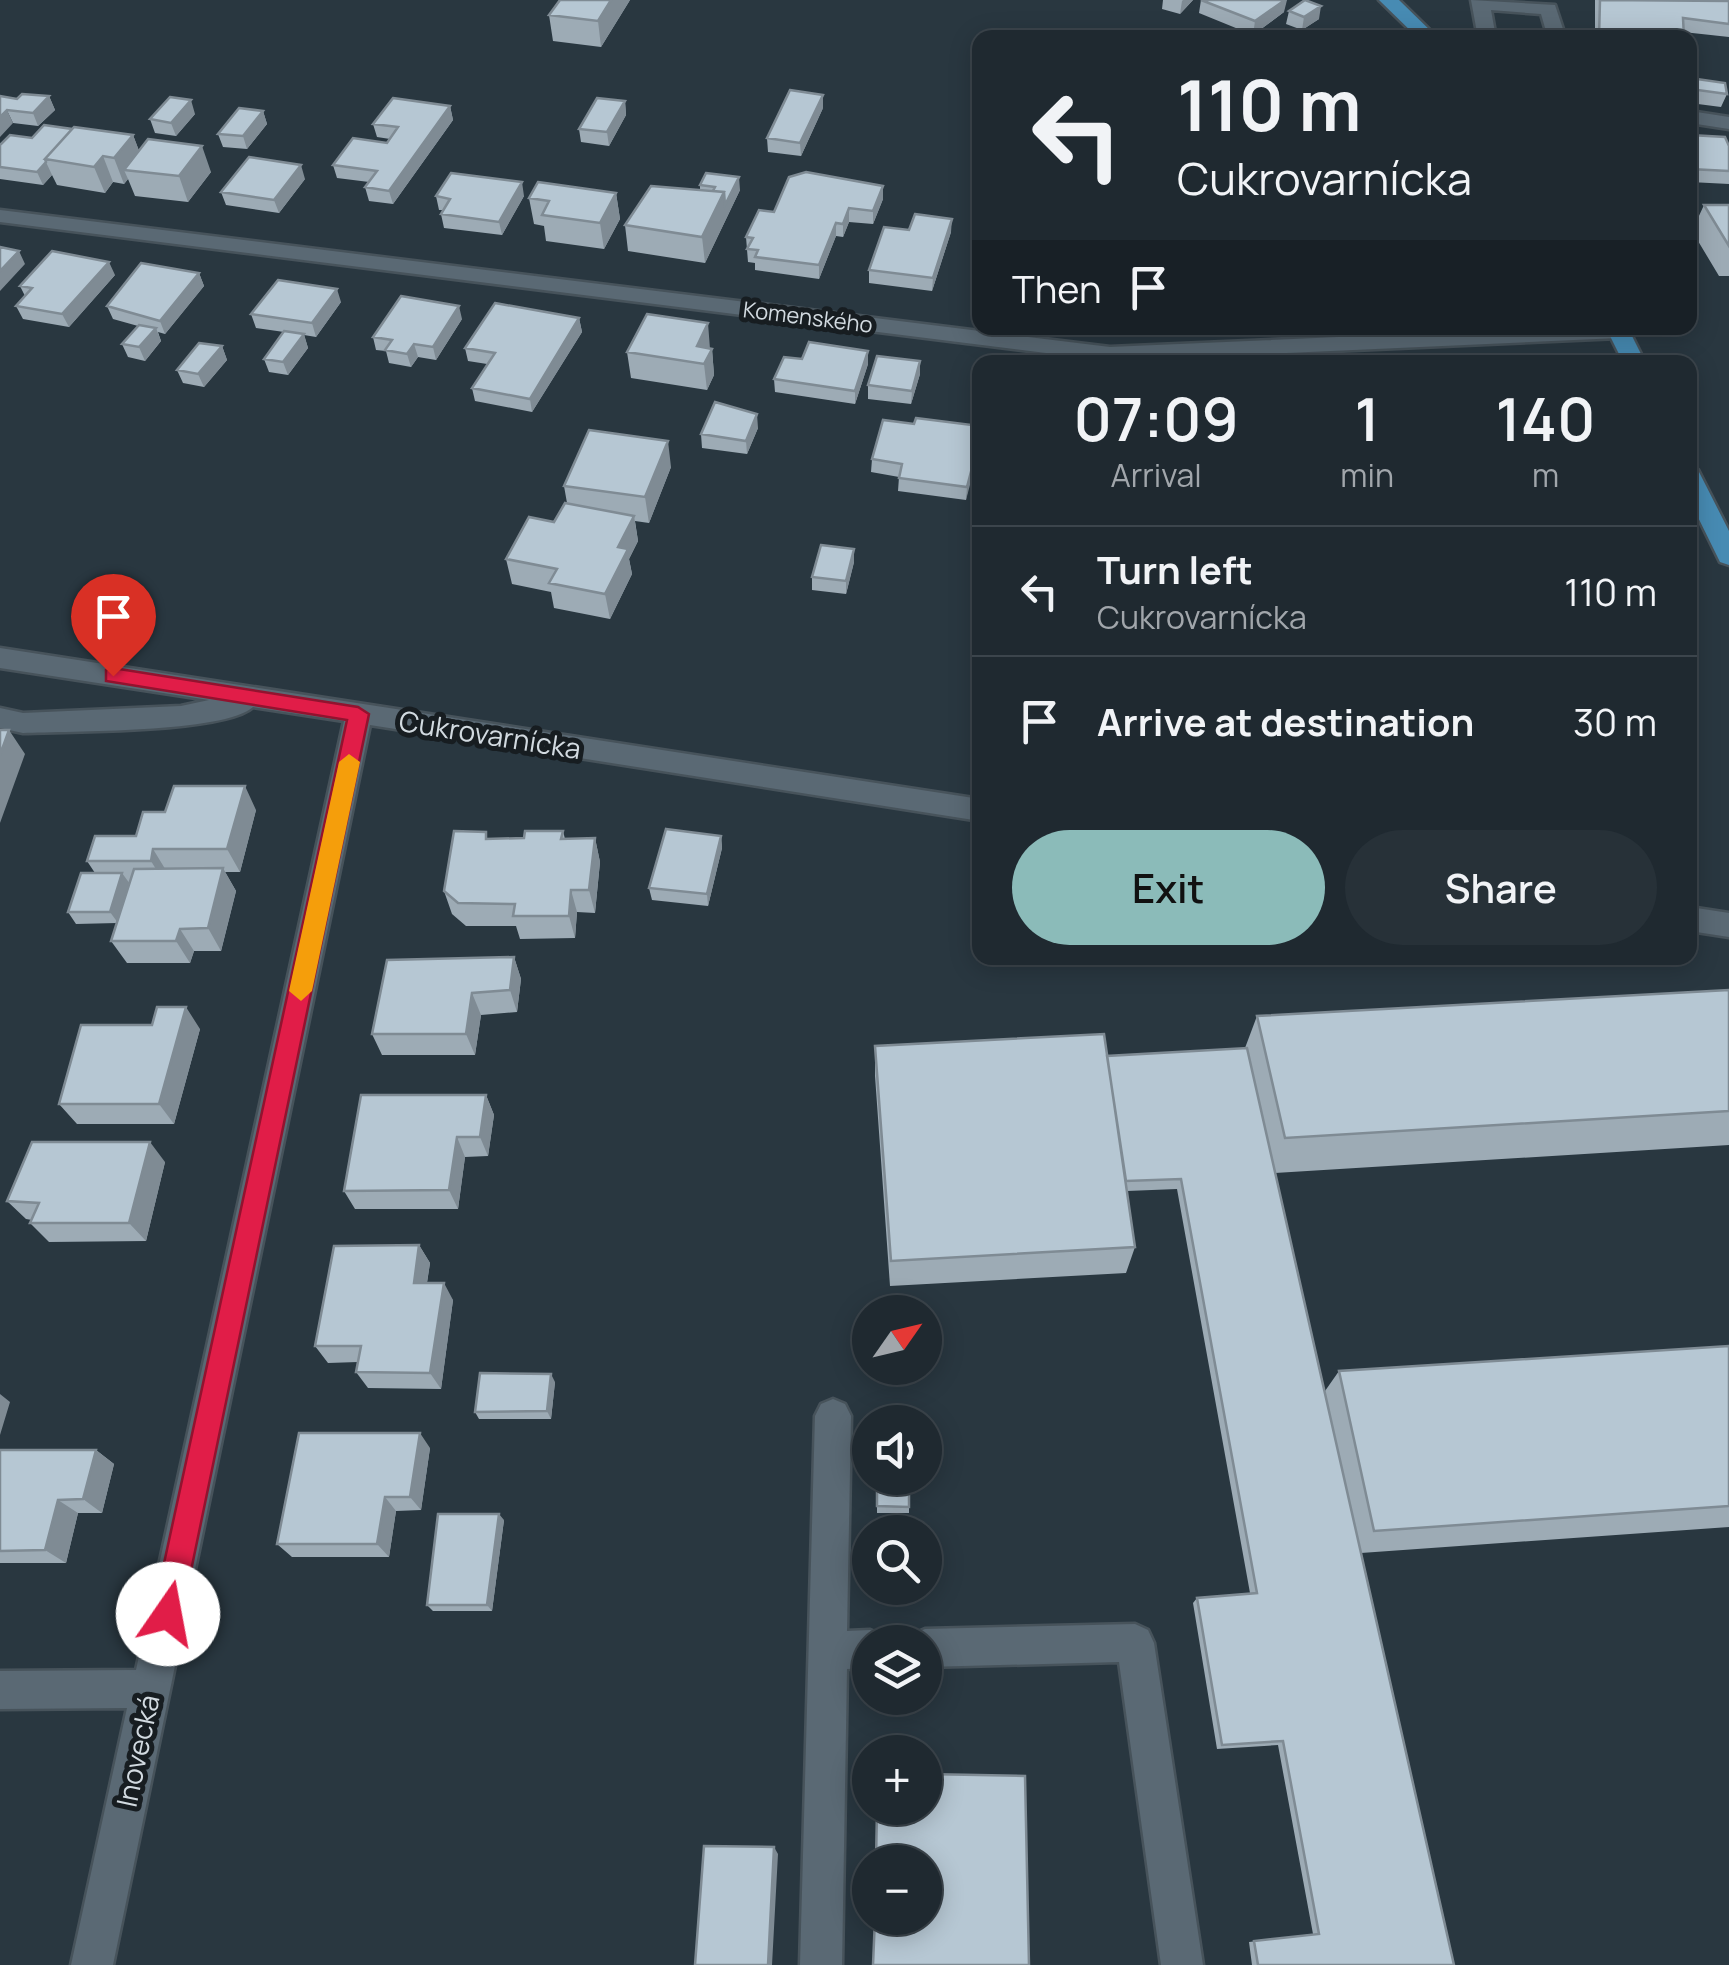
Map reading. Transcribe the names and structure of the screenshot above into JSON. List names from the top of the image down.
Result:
{
  "streets": {
    "street": ["Komenského", "Cukrovarnícka", "Inovecká"]
  },
  "crossings": [
    ["Cukrovarnícka", "Inovecká"]
  ],
  "north": "top right",
  "page": {
    "turn": ["110 m", "Cukrovarnícka"],
    "then": "Then",
    "eta": [
      "07:09",
      "Arrival",
      "1",
      "min",
      "140",
      "m"
    ],
    "list": [
      {
        "name": "Turn left",
        "note": "Cukrovarnícka",
        "value": "110 m"
      },
      {
        "name": "Arrive at destination",
        "value": "30 m"
      }
    ],
    "buttons": ["Exit", "Share"],
    "map_buttons": ["+", "−"]
  }
}
